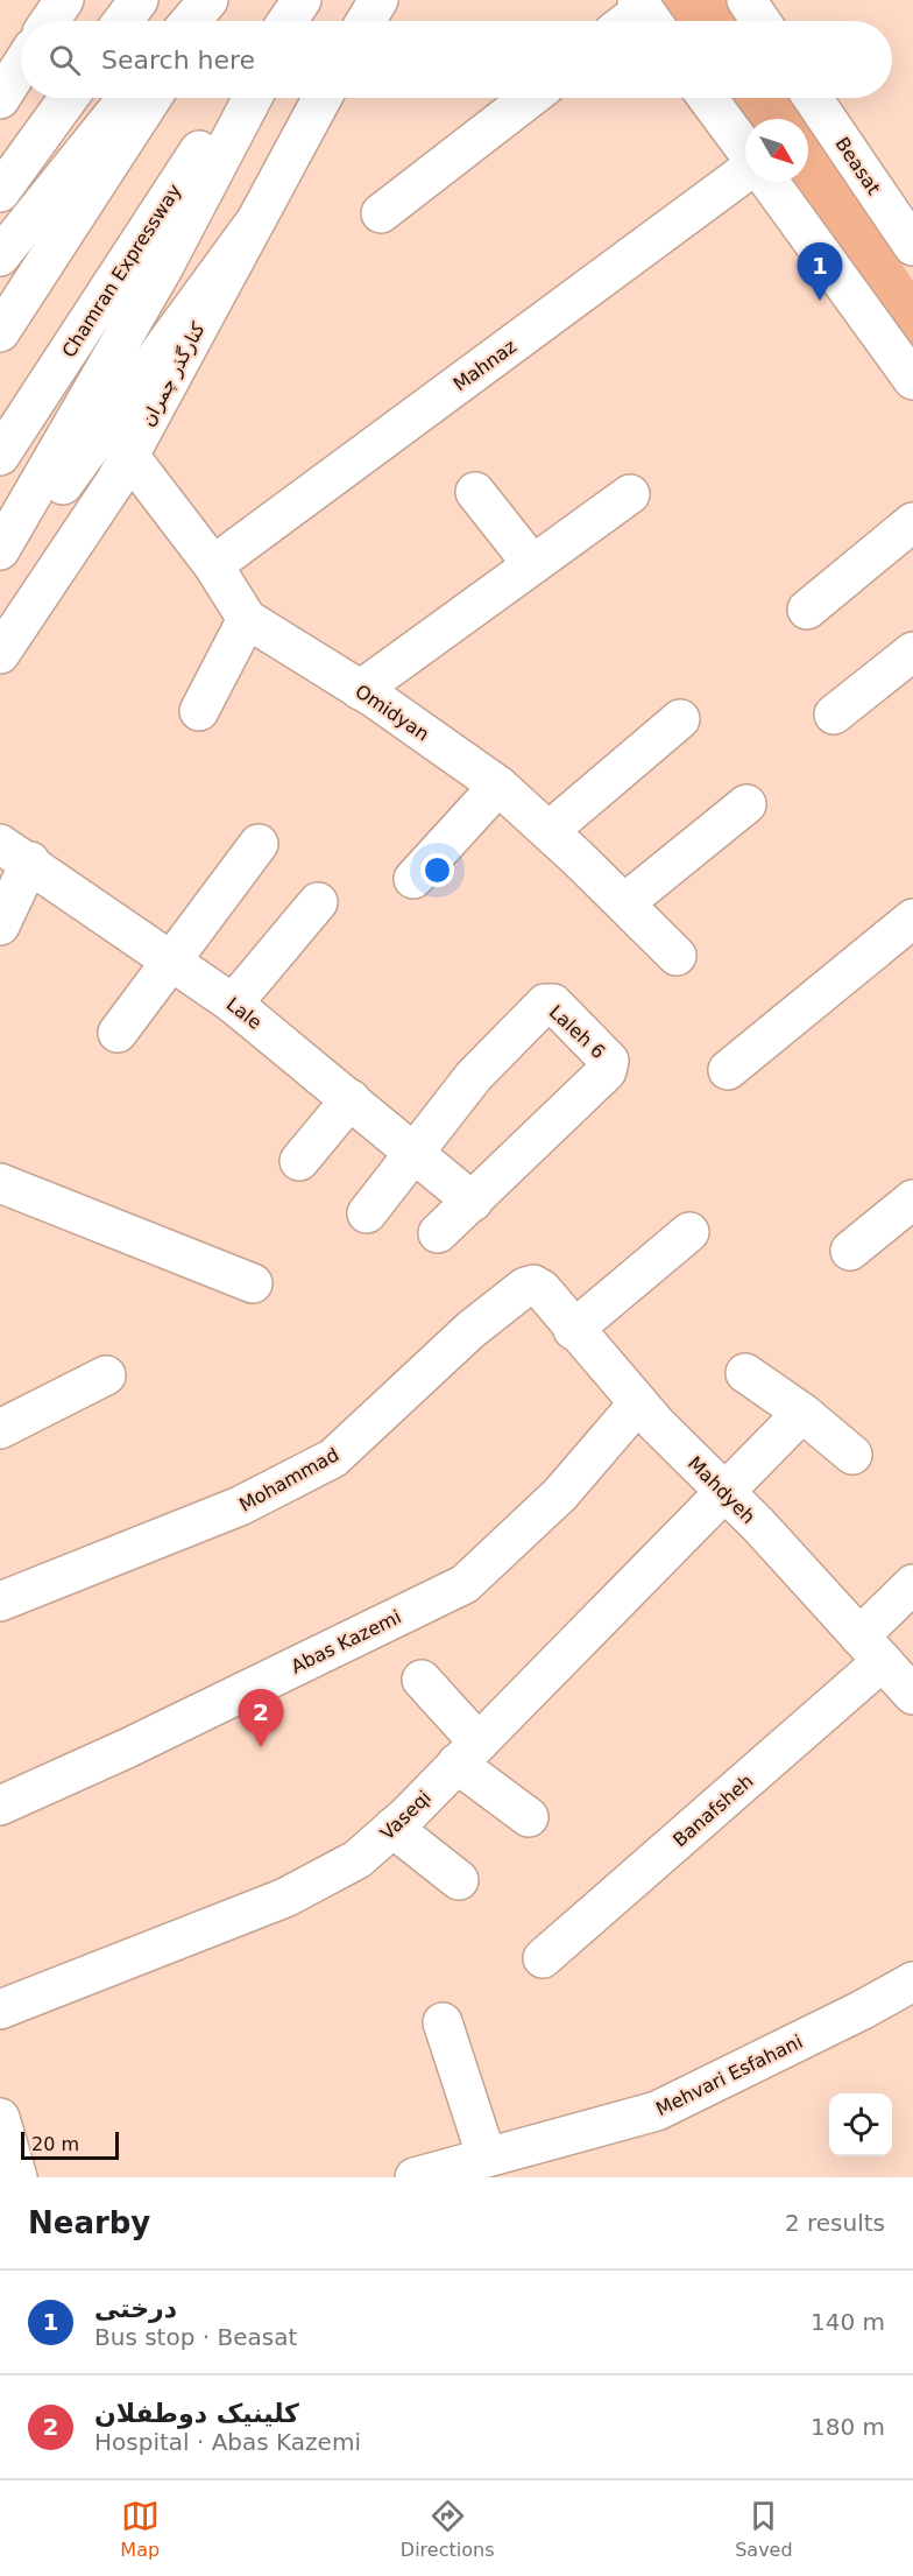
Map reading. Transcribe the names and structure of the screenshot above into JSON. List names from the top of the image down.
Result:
{
  "streets": {
    "main road": [
      "Beasat",
      "Chamran Expressway",
      "Mahnaz",
      "کنارگذر چمران",
      "Omidyan",
      "Lale",
      "Laleh 6",
      "Mohammad",
      "Mahdyeh",
      "Abas Kazemi",
      "Banafsheh",
      "Vaseqi",
      "Mehvari Esfahani"
    ]
  },
  "crossings": [
    ["Mahnaz", "Omidyan"],
    ["کنارگذر چمران", "Omidyan"],
    ["Lale", "Laleh 6"],
    ["Mohammad", "Mahdyeh"],
    ["Mahdyeh", "Abas Kazemi"],
    ["Mahdyeh", "Banafsheh"],
    ["Mahdyeh", "Vaseqi"]
  ],
  "scale_bar": "20 m",
  "north": "bottom right",
  "page": {
    "search": "Search here",
    "pins": ["1", "2"],
    "scale": "20 m",
    "heading": ["Nearby", "2 results"],
    "list": [
      {
        "mark": "1",
        "name": "درختی",
        "note": "Bus stop · Beasat",
        "value": "140 m"
      },
      {
        "mark": "2",
        "name": "کلینیک دوطفلان",
        "note": "Hospital · Abas Kazemi",
        "value": "180 m"
      }
    ],
    "nav": ["Map", "Directions", "Saved"]
  }
}
